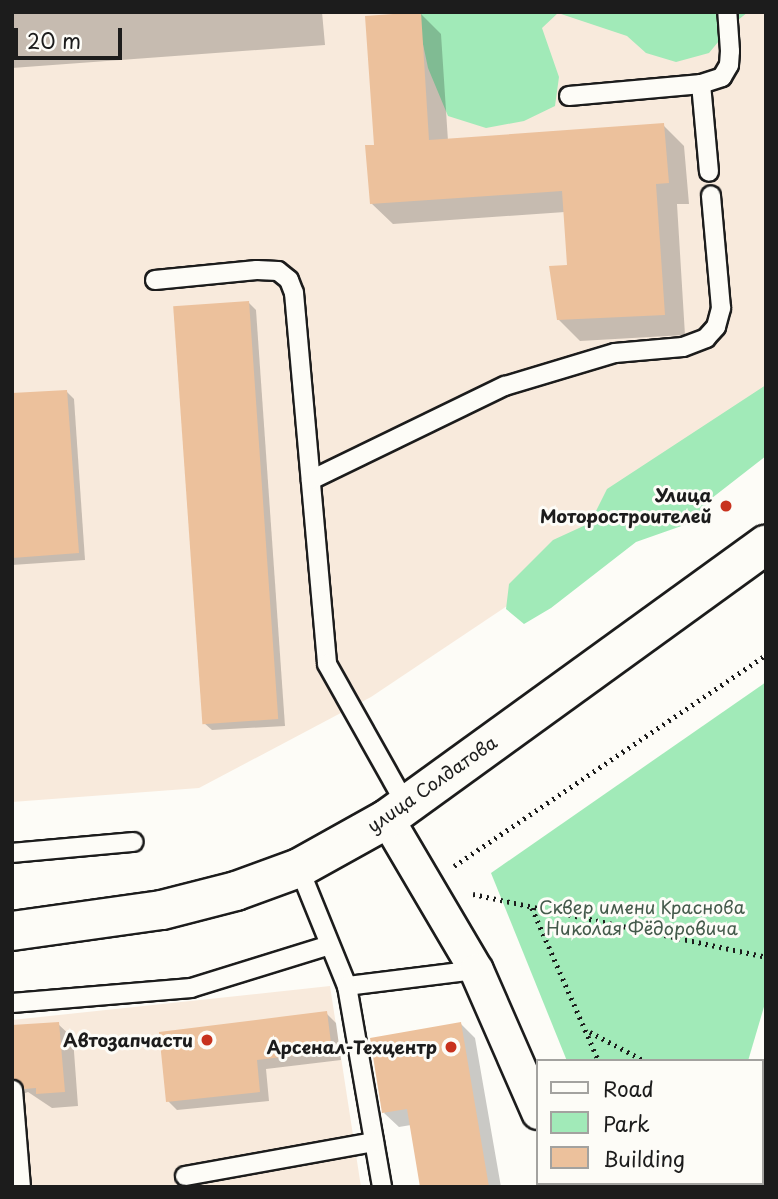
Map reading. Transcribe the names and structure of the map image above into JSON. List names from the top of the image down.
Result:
{
  "streets": {
    "main road": ["улица Солдатова"]
  },
  "parks": ["Сквер имени Краснова Николая Фёдоровича"],
  "places": ["Улица Моторостроителей", "Автозапчасти", "Арсенал-Техцентр"],
  "legend": ["Road", "Park", "Building"],
  "scale_bar": "20 m"
}
